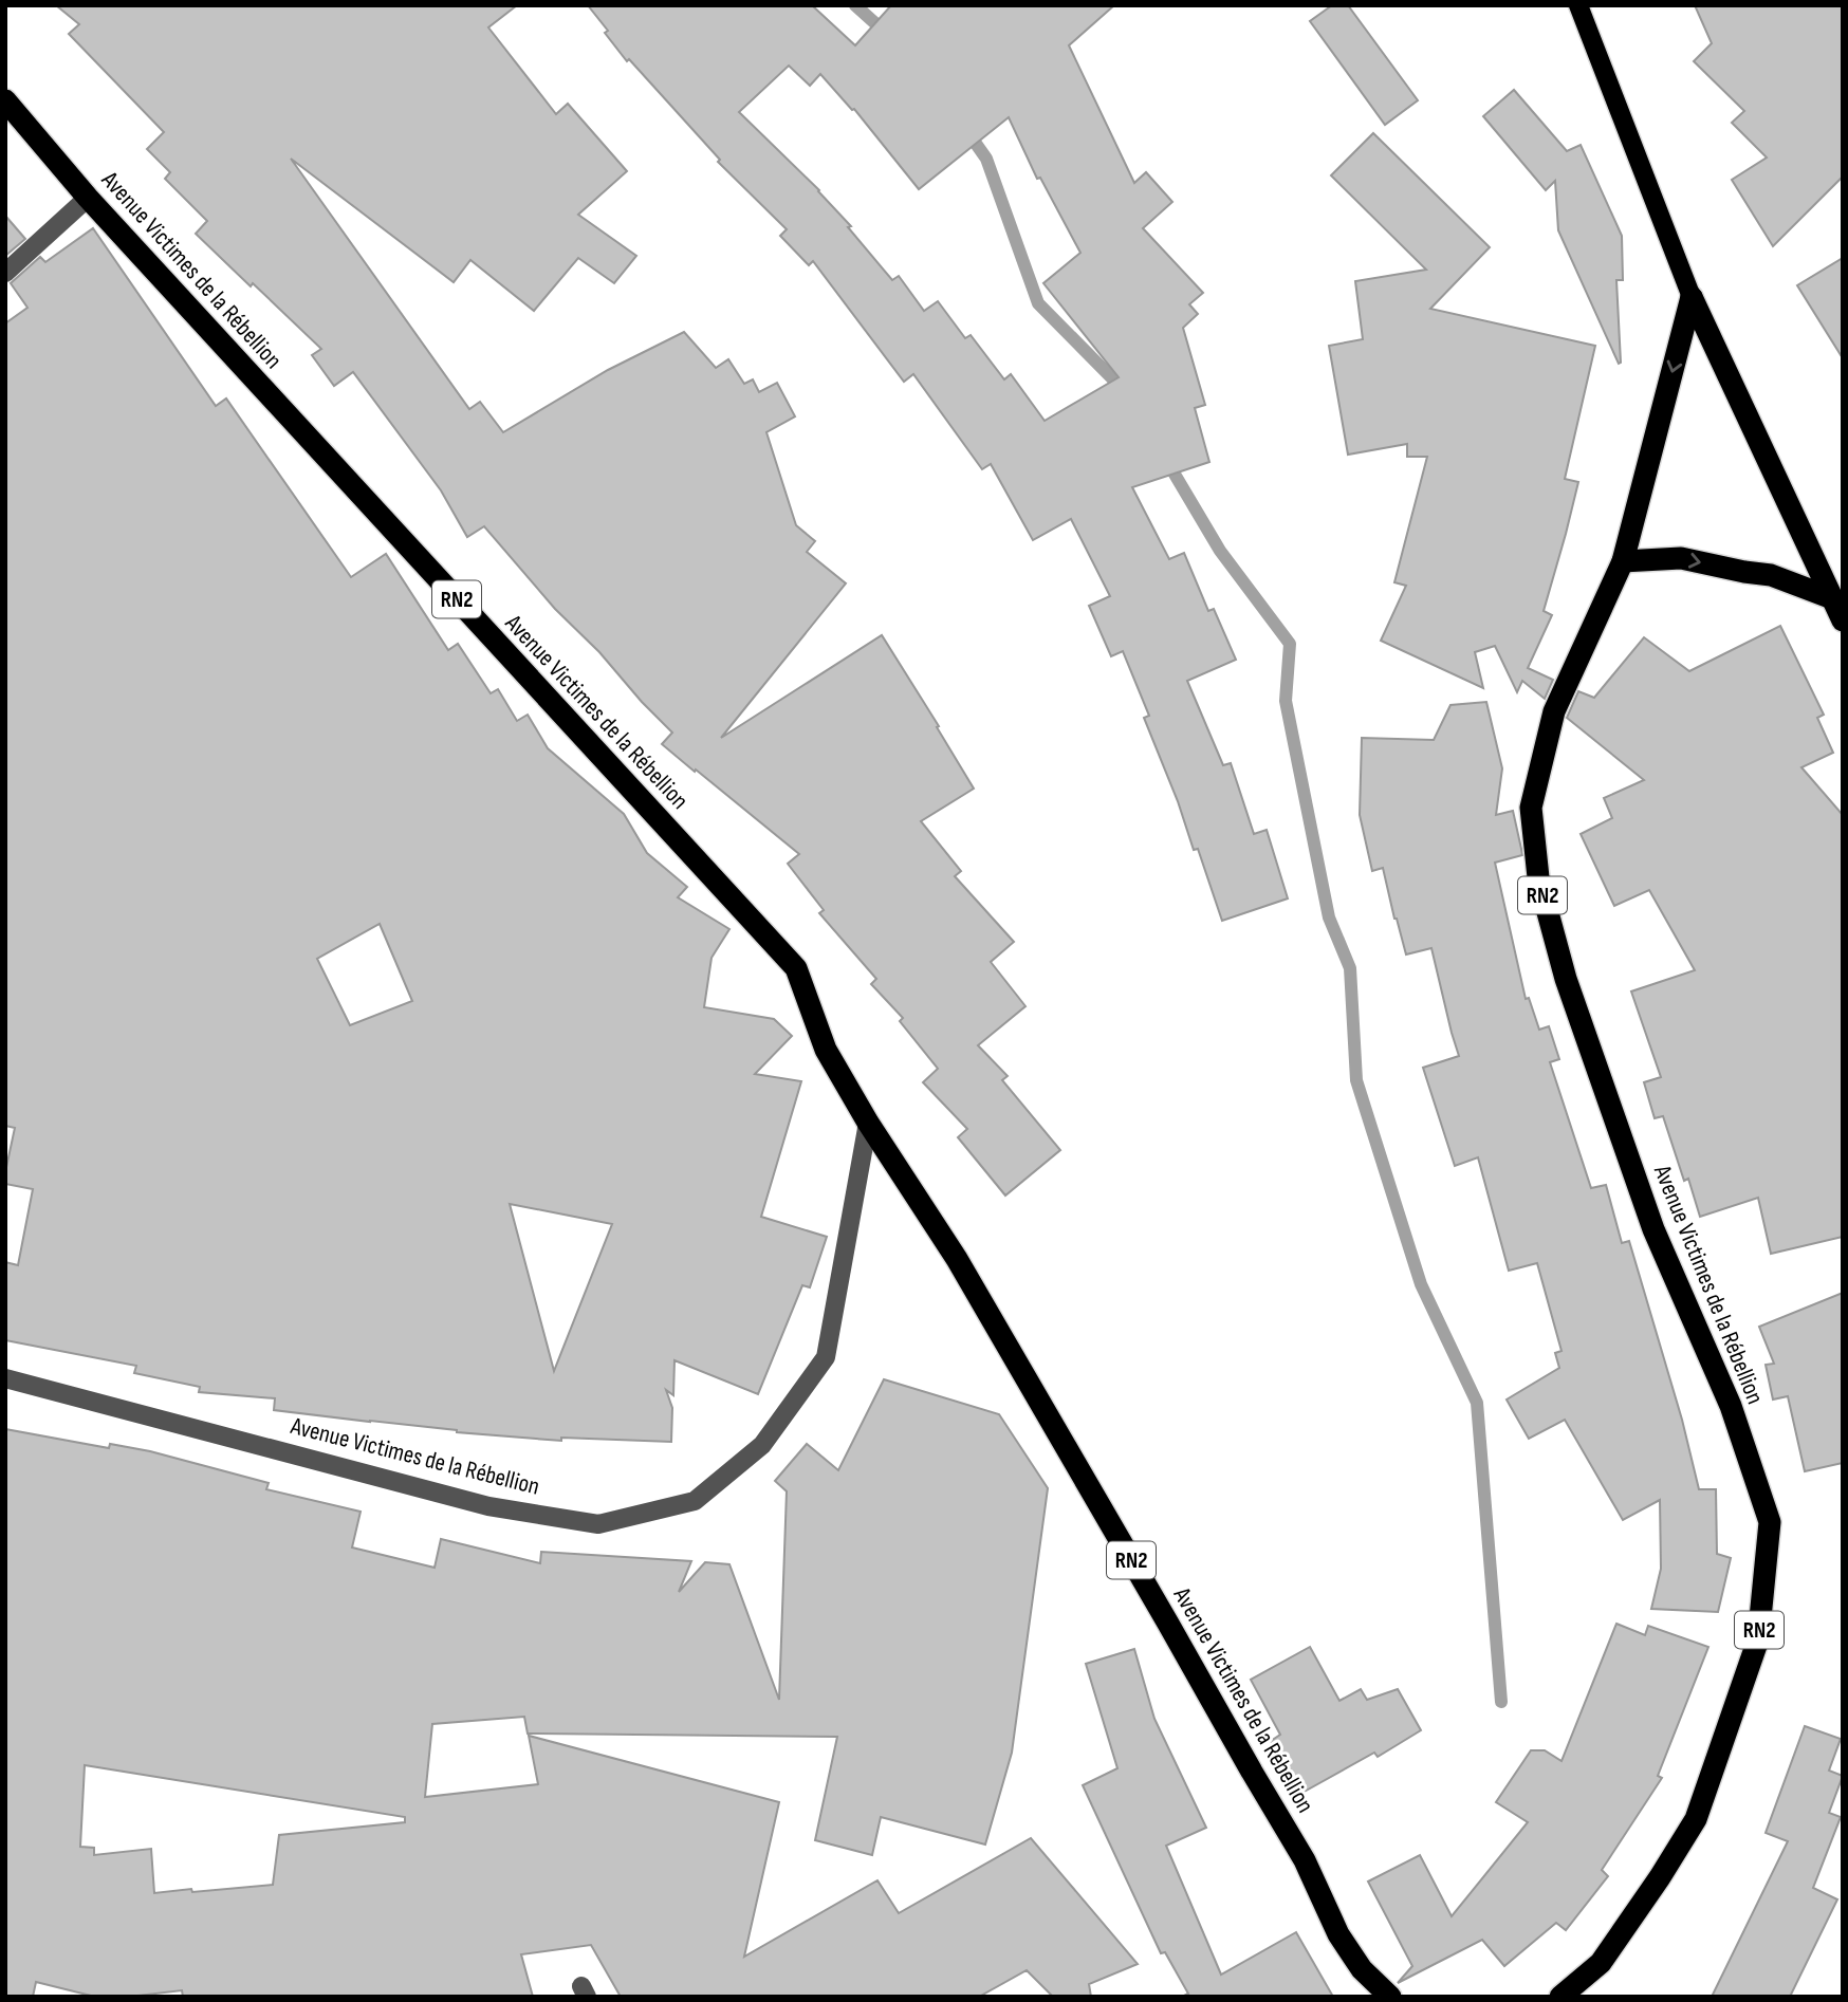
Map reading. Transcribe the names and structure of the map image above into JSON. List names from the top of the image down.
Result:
{
  "streets": {
    "highway": ["Avenue Victimes de la Rébellion", "RN2"]
  }
}
